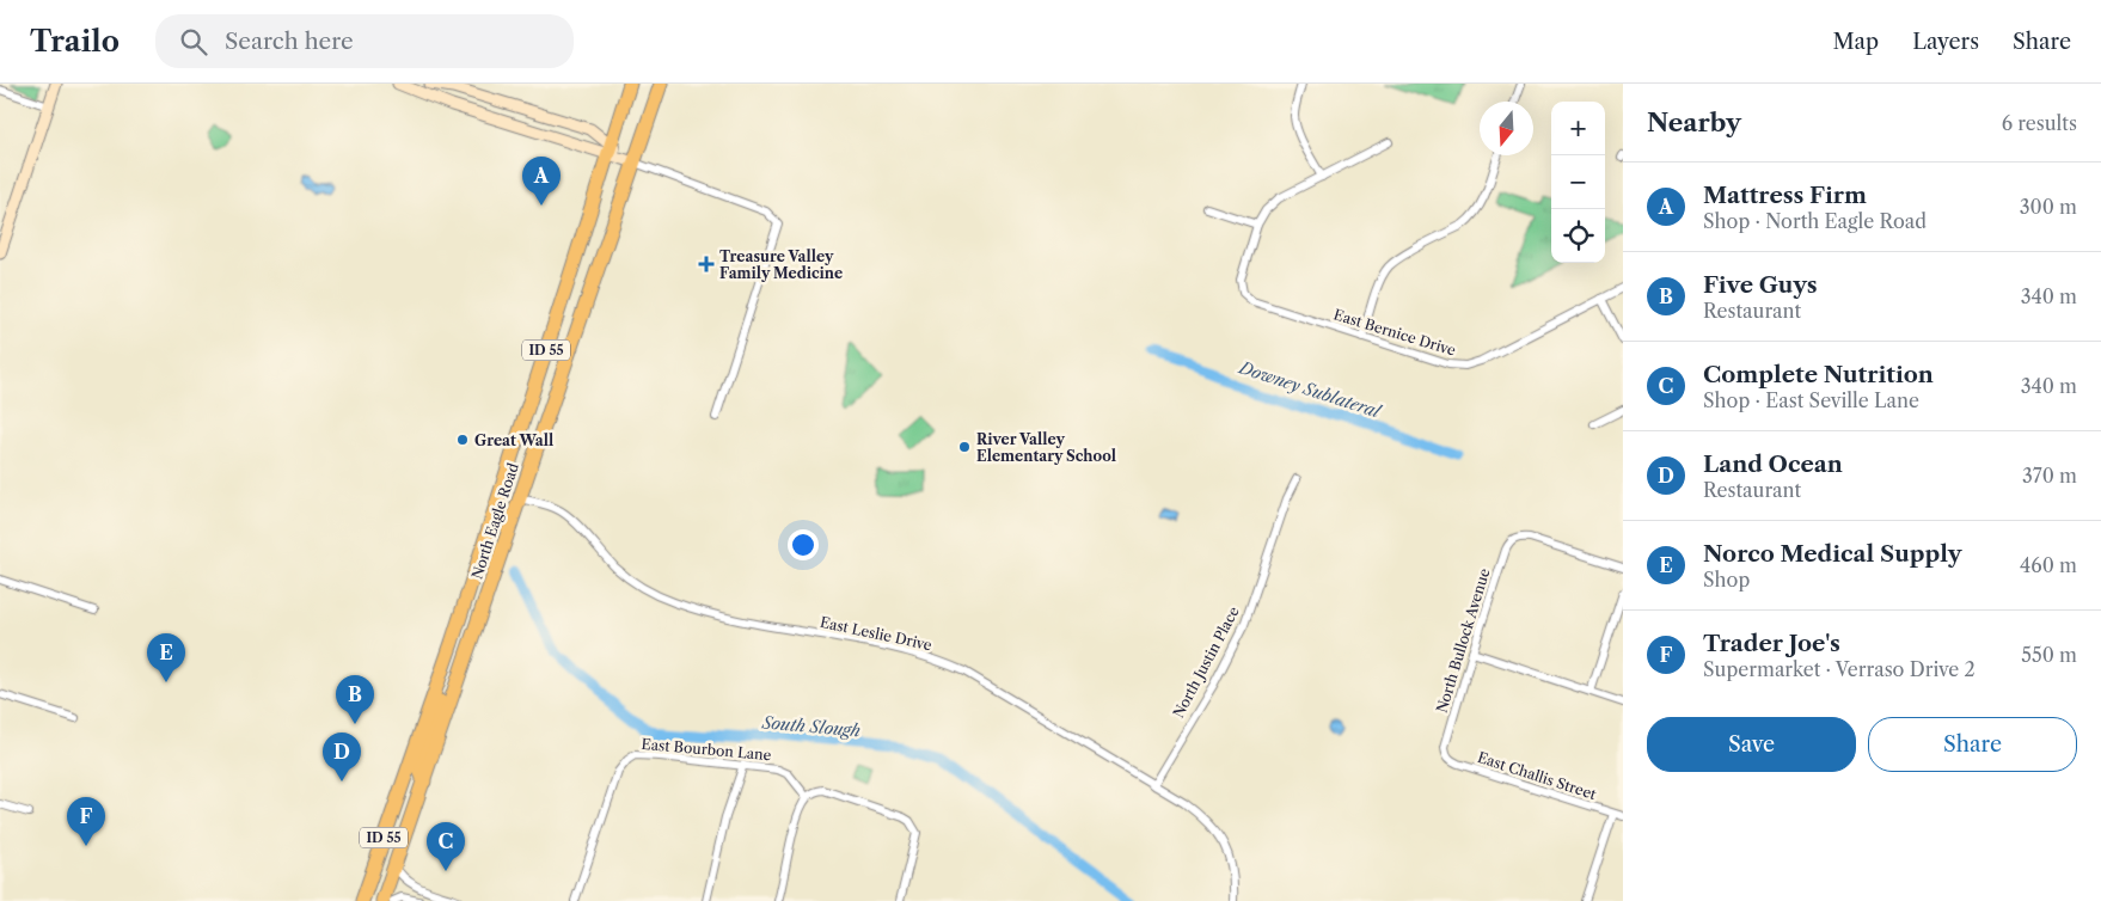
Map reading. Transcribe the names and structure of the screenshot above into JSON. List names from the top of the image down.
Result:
{
  "streets": {
    "highway": ["ID 55", "North Eagle Road"],
    "street": [
      "East Bernice Drive",
      "East Leslie Drive",
      "North Bullock Avenue",
      "North Justin Place",
      "East Bourbon Lane",
      "East Challis Street"
    ]
  },
  "crossings": [
    ["North Eagle Road", "East Leslie Drive"],
    ["East Leslie Drive", "North Justin Place"],
    ["North Bullock Avenue", "East Challis Street"]
  ],
  "water": ["Downey Sublateral", "South Slough"],
  "places": {
    "health": ["Treasure Valley Family Medicine"],
    "other": ["Great Wall", "River Valley Elementary School"]
  },
  "north": "bottom",
  "page": {
    "header": "Trailo",
    "search": "Search here",
    "nav": ["Map", "Layers", "Share"],
    "heading": ["Nearby", "6 results"],
    "map_buttons": ["+", "−"],
    "pins": [
      "A",
      "E",
      "B",
      "D",
      "F",
      "C"
    ],
    "list": [
      {
        "mark": "A",
        "name": "Mattress Firm",
        "note": "Shop · North Eagle Road",
        "value": "300 m"
      },
      {
        "mark": "B",
        "name": "Five Guys",
        "note": "Restaurant",
        "value": "340 m"
      },
      {
        "mark": "C",
        "name": "Complete Nutrition",
        "note": "Shop · East Seville Lane",
        "value": "340 m"
      },
      {
        "mark": "D",
        "name": "Land Ocean",
        "note": "Restaurant",
        "value": "370 m"
      },
      {
        "mark": "E",
        "name": "Norco Medical Supply",
        "note": "Shop",
        "value": "460 m"
      },
      {
        "mark": "F",
        "name": "Trader Joe's",
        "note": "Supermarket · Verraso Drive 2",
        "value": "550 m"
      }
    ],
    "buttons": ["Save", "Share"]
  }
}
